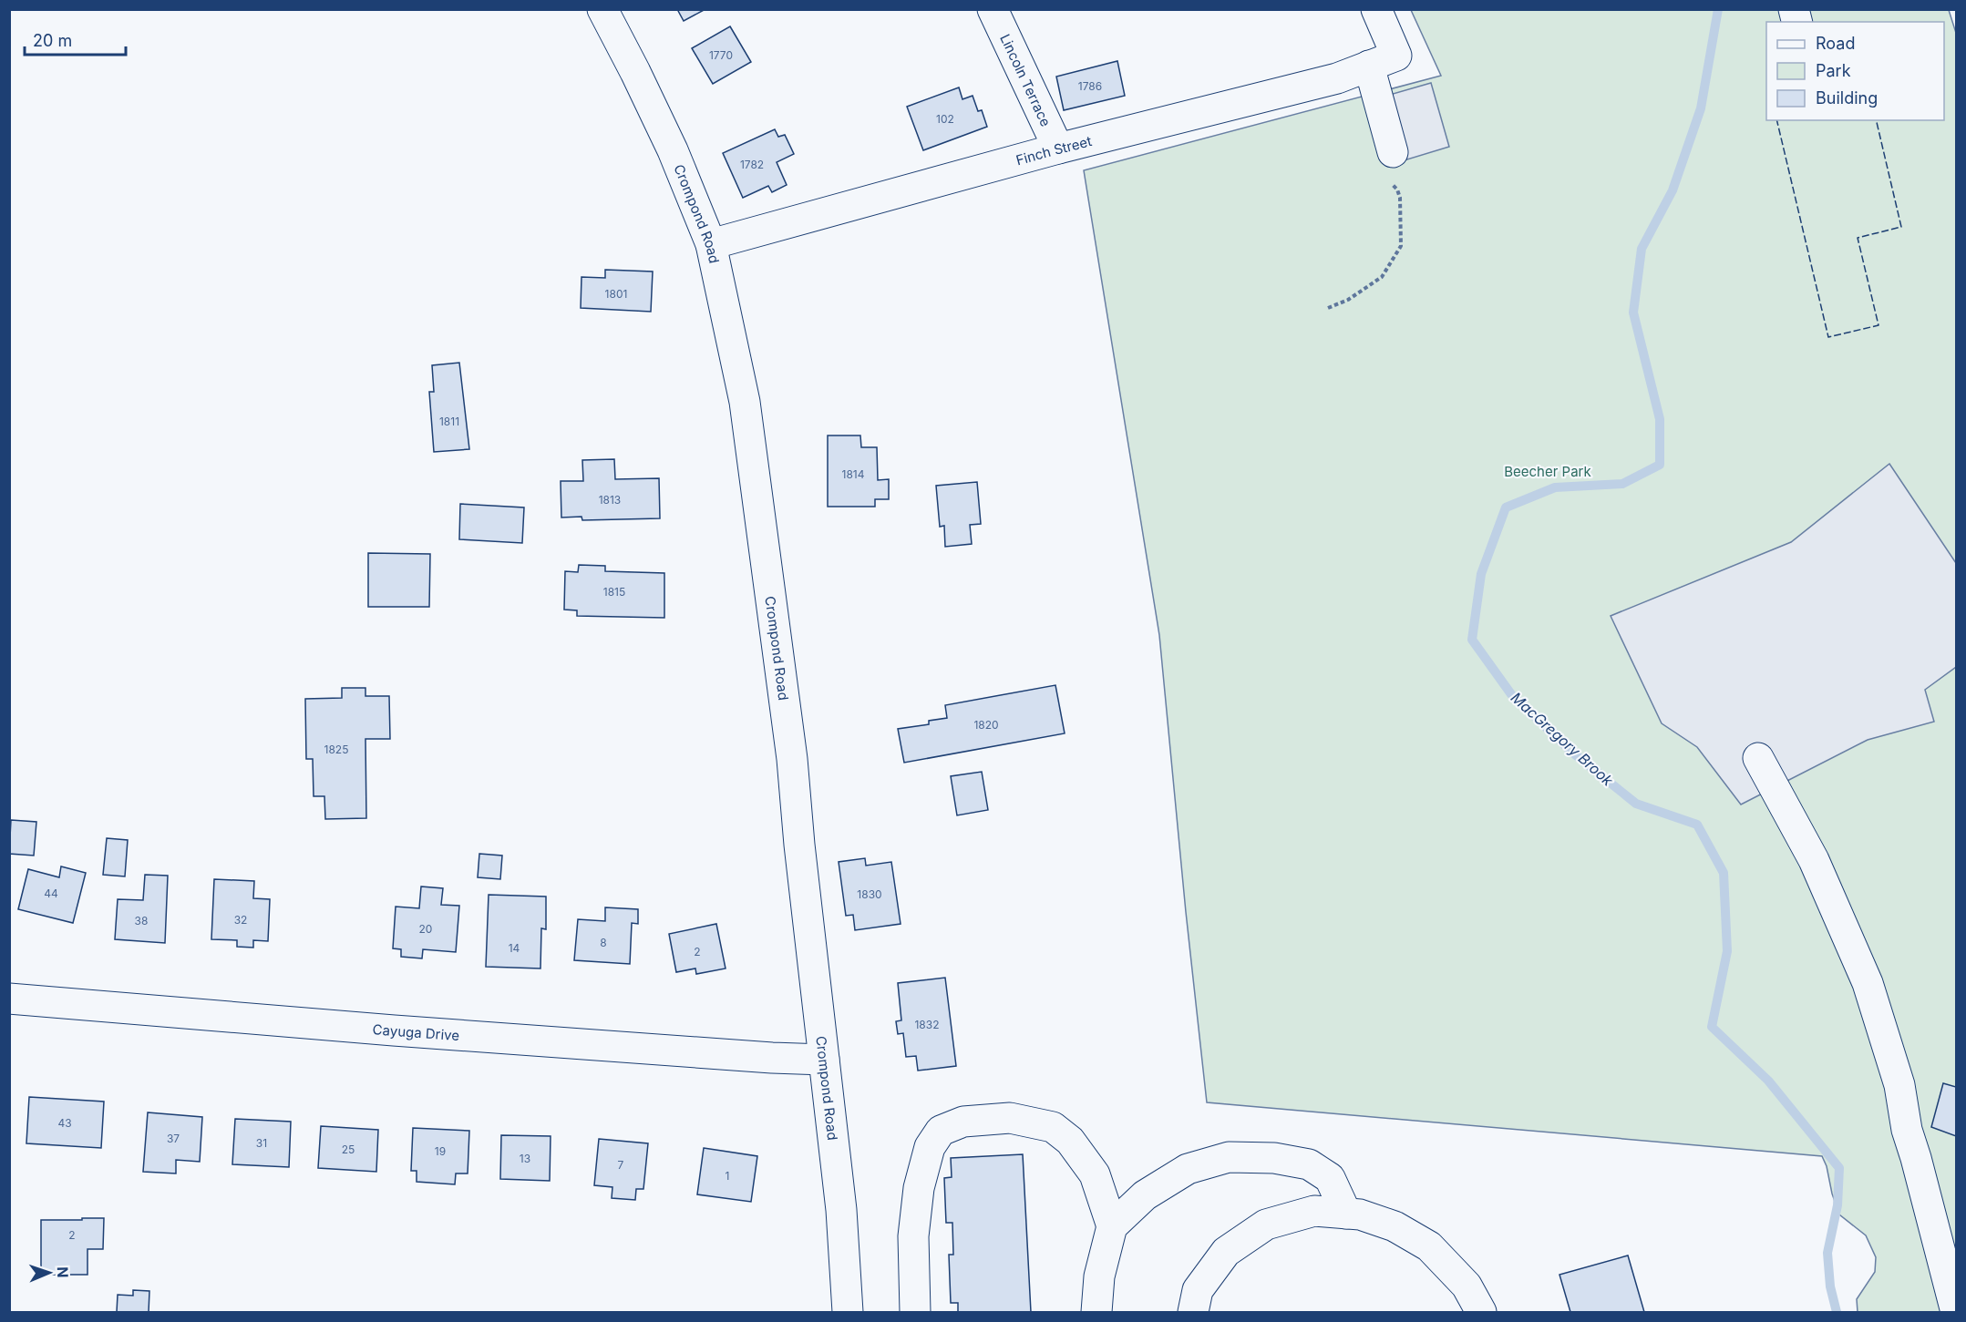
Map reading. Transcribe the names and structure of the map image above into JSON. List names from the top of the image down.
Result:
{
  "streets": {
    "street": [
      "Lincoln Terrace",
      "Finch Street",
      "Crompond Road",
      "Cayuga Drive"
    ]
  },
  "crossings": [
    ["Lincoln Terrace", "Finch Street"],
    ["Finch Street", "Crompond Road"],
    ["Crompond Road", "Cayuga Drive"]
  ],
  "water": ["MacGregory Brook"],
  "parks": ["Beecher Park"],
  "house_numbers": [
    "1770",
    "1786",
    "102",
    "1782",
    "1801",
    "1811",
    "1814",
    "1813",
    "1815",
    "1820",
    "1825",
    "44",
    "1830",
    "32",
    "38",
    "20",
    "8",
    "14",
    "2",
    "1832",
    "43",
    "37",
    "31",
    "25",
    "19",
    "13",
    "7",
    "1",
    "2"
  ],
  "legend": ["Road", "Park", "Building"],
  "scale_bar": "20 m",
  "north": "right"
}
